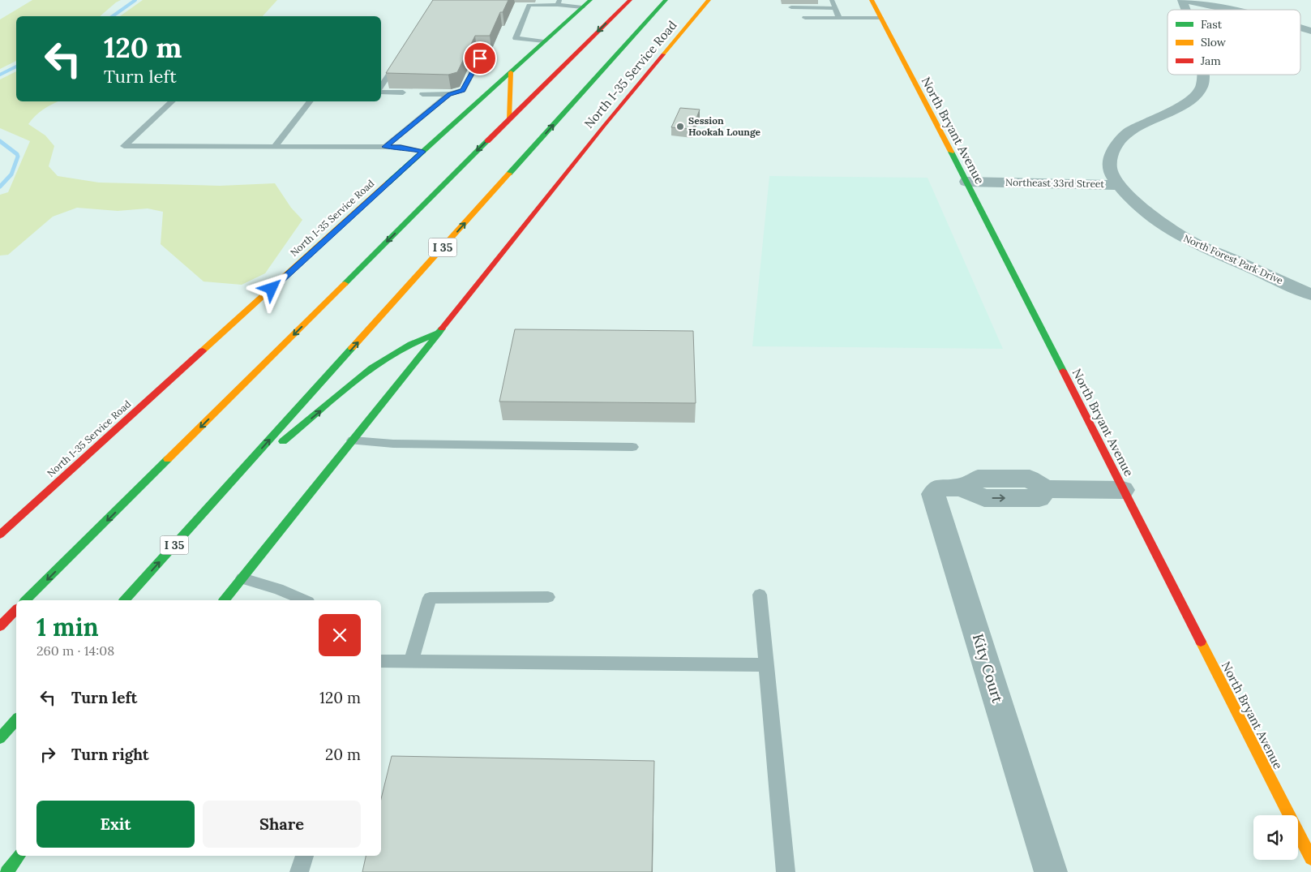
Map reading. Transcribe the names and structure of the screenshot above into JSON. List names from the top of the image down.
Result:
{
  "streets": {
    "main road": ["North I-35 Service Road", "North Bryant Avenue", "I 35"],
    "street": ["Northeast 33rd Street", "North Forest Park Drive", "Kity Court"]
  },
  "crossings": [
    ["North Bryant Avenue", "Northeast 33rd Street"],
    ["North Bryant Avenue", "Kity Court"],
    ["Northeast 33rd Street", "North Forest Park Drive"]
  ],
  "places": ["Session Hookah Lounge"],
  "legend": ["Fast", "Slow", "Jam"],
  "page": {
    "turn": ["120 m", "Turn left"],
    "heading": ["1 min", "260 m · 14:08"],
    "list": [
      {
        "name": "Turn left",
        "value": "120 m"
      },
      {
        "name": "Turn right",
        "value": "20 m"
      }
    ],
    "buttons": ["Exit", "Share"]
  }
}
